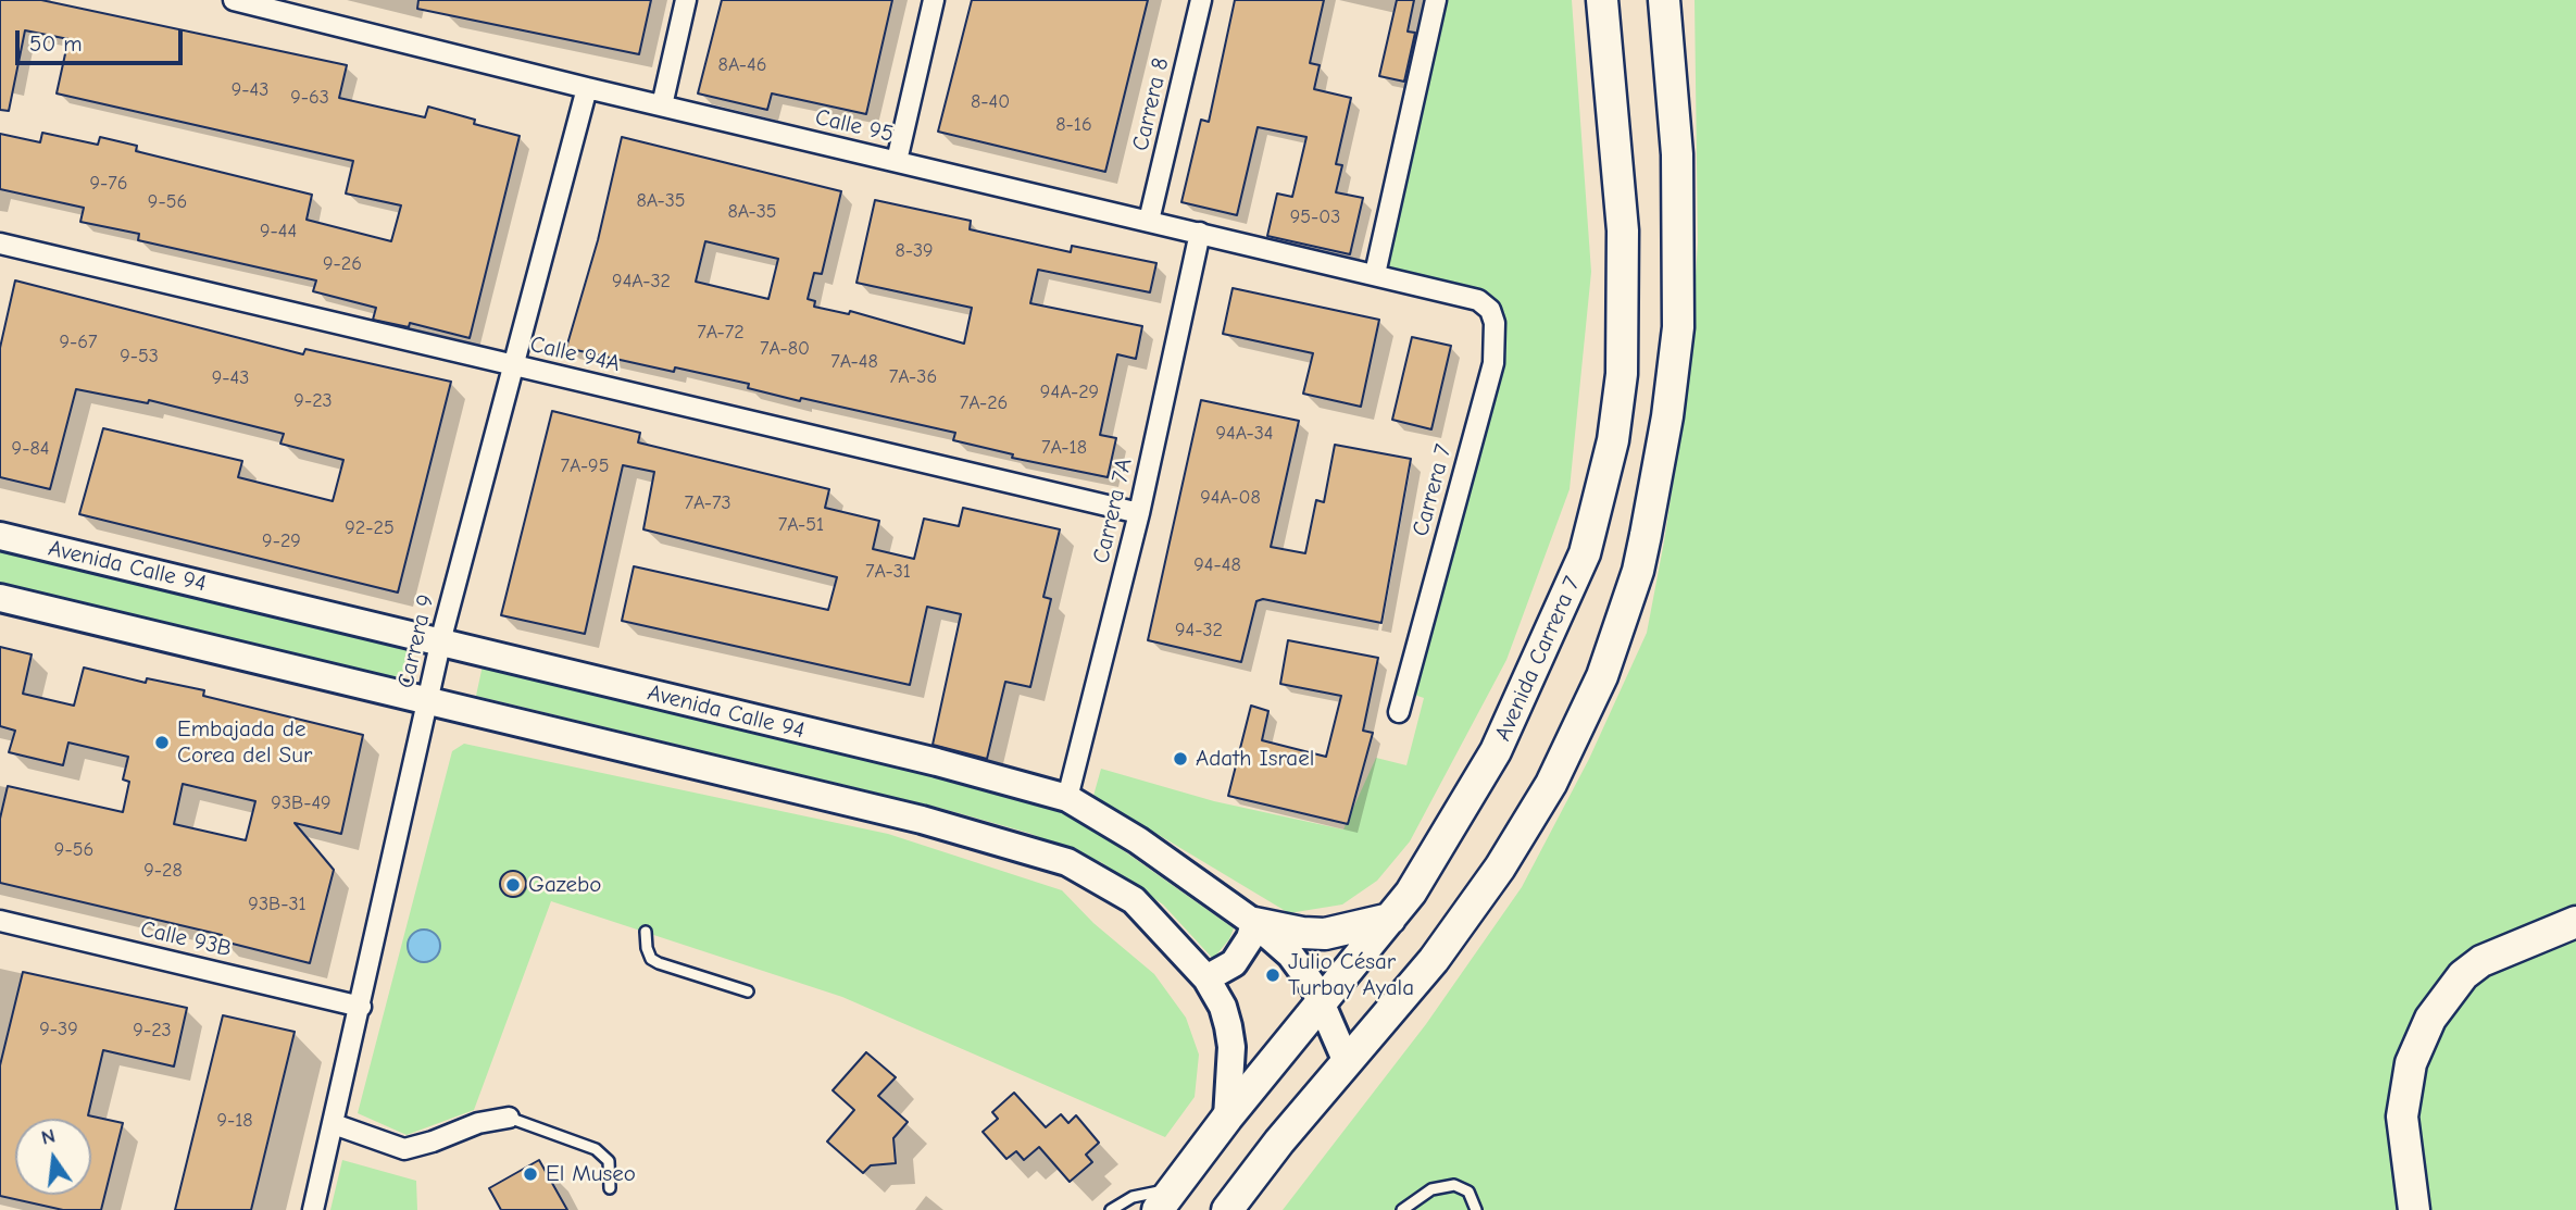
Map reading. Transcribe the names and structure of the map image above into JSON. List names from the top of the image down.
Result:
{
  "streets": {
    "main road": ["Avenida Calle 94", "Avenida Carrera 7"],
    "street": [
      "Carrera 8",
      "Calle 95",
      "Calle 94A",
      "Carrera 7",
      "Carrera 7A",
      "Carrera 9",
      "Calle 93B"
    ]
  },
  "crossings": [
    ["Carrera 8", "Calle 95"],
    ["Calle 95", "Carrera 7"],
    ["Calle 95", "Carrera 7A"],
    ["Calle 95", "Carrera 9"],
    ["Calle 94A", "Carrera 7A"],
    ["Calle 94A", "Carrera 9"],
    ["Carrera 7A", "Avenida Calle 94"],
    ["Avenida Calle 94", "Carrera 9"],
    ["Avenida Calle 94", "Avenida Carrera 7"],
    ["Carrera 9", "Calle 93B"]
  ],
  "places": [
    "Embajada de Corea del Sur",
    "Adath Israel",
    "Gazebo",
    "Julio César Turbay Ayala",
    "El Museo"
  ],
  "house_numbers": [
    "8A-46",
    "9-43",
    "9-63",
    "8-40",
    "8-16",
    "9-76",
    "8A-35",
    "9-56",
    "8A-35",
    "95-03",
    "9-44",
    "8-39",
    "9-26",
    "94A-32",
    "7A-72",
    "9-67",
    "7A-80",
    "9-53",
    "7A-48",
    "7A-36",
    "9-43",
    "94A-29",
    "9-23",
    "7A-26",
    "94A-34",
    "7A-18",
    "9-84",
    "7A-95",
    "94A-08",
    "7A-73",
    "7A-51",
    "92-25",
    "9-29",
    "94-48",
    "7A-31",
    "94-32",
    "93B-49",
    "9-56",
    "9-28",
    "93B-31",
    "9-39",
    "9-23",
    "9-18"
  ],
  "scale_bar": "50 m",
  "north": "top"
}
